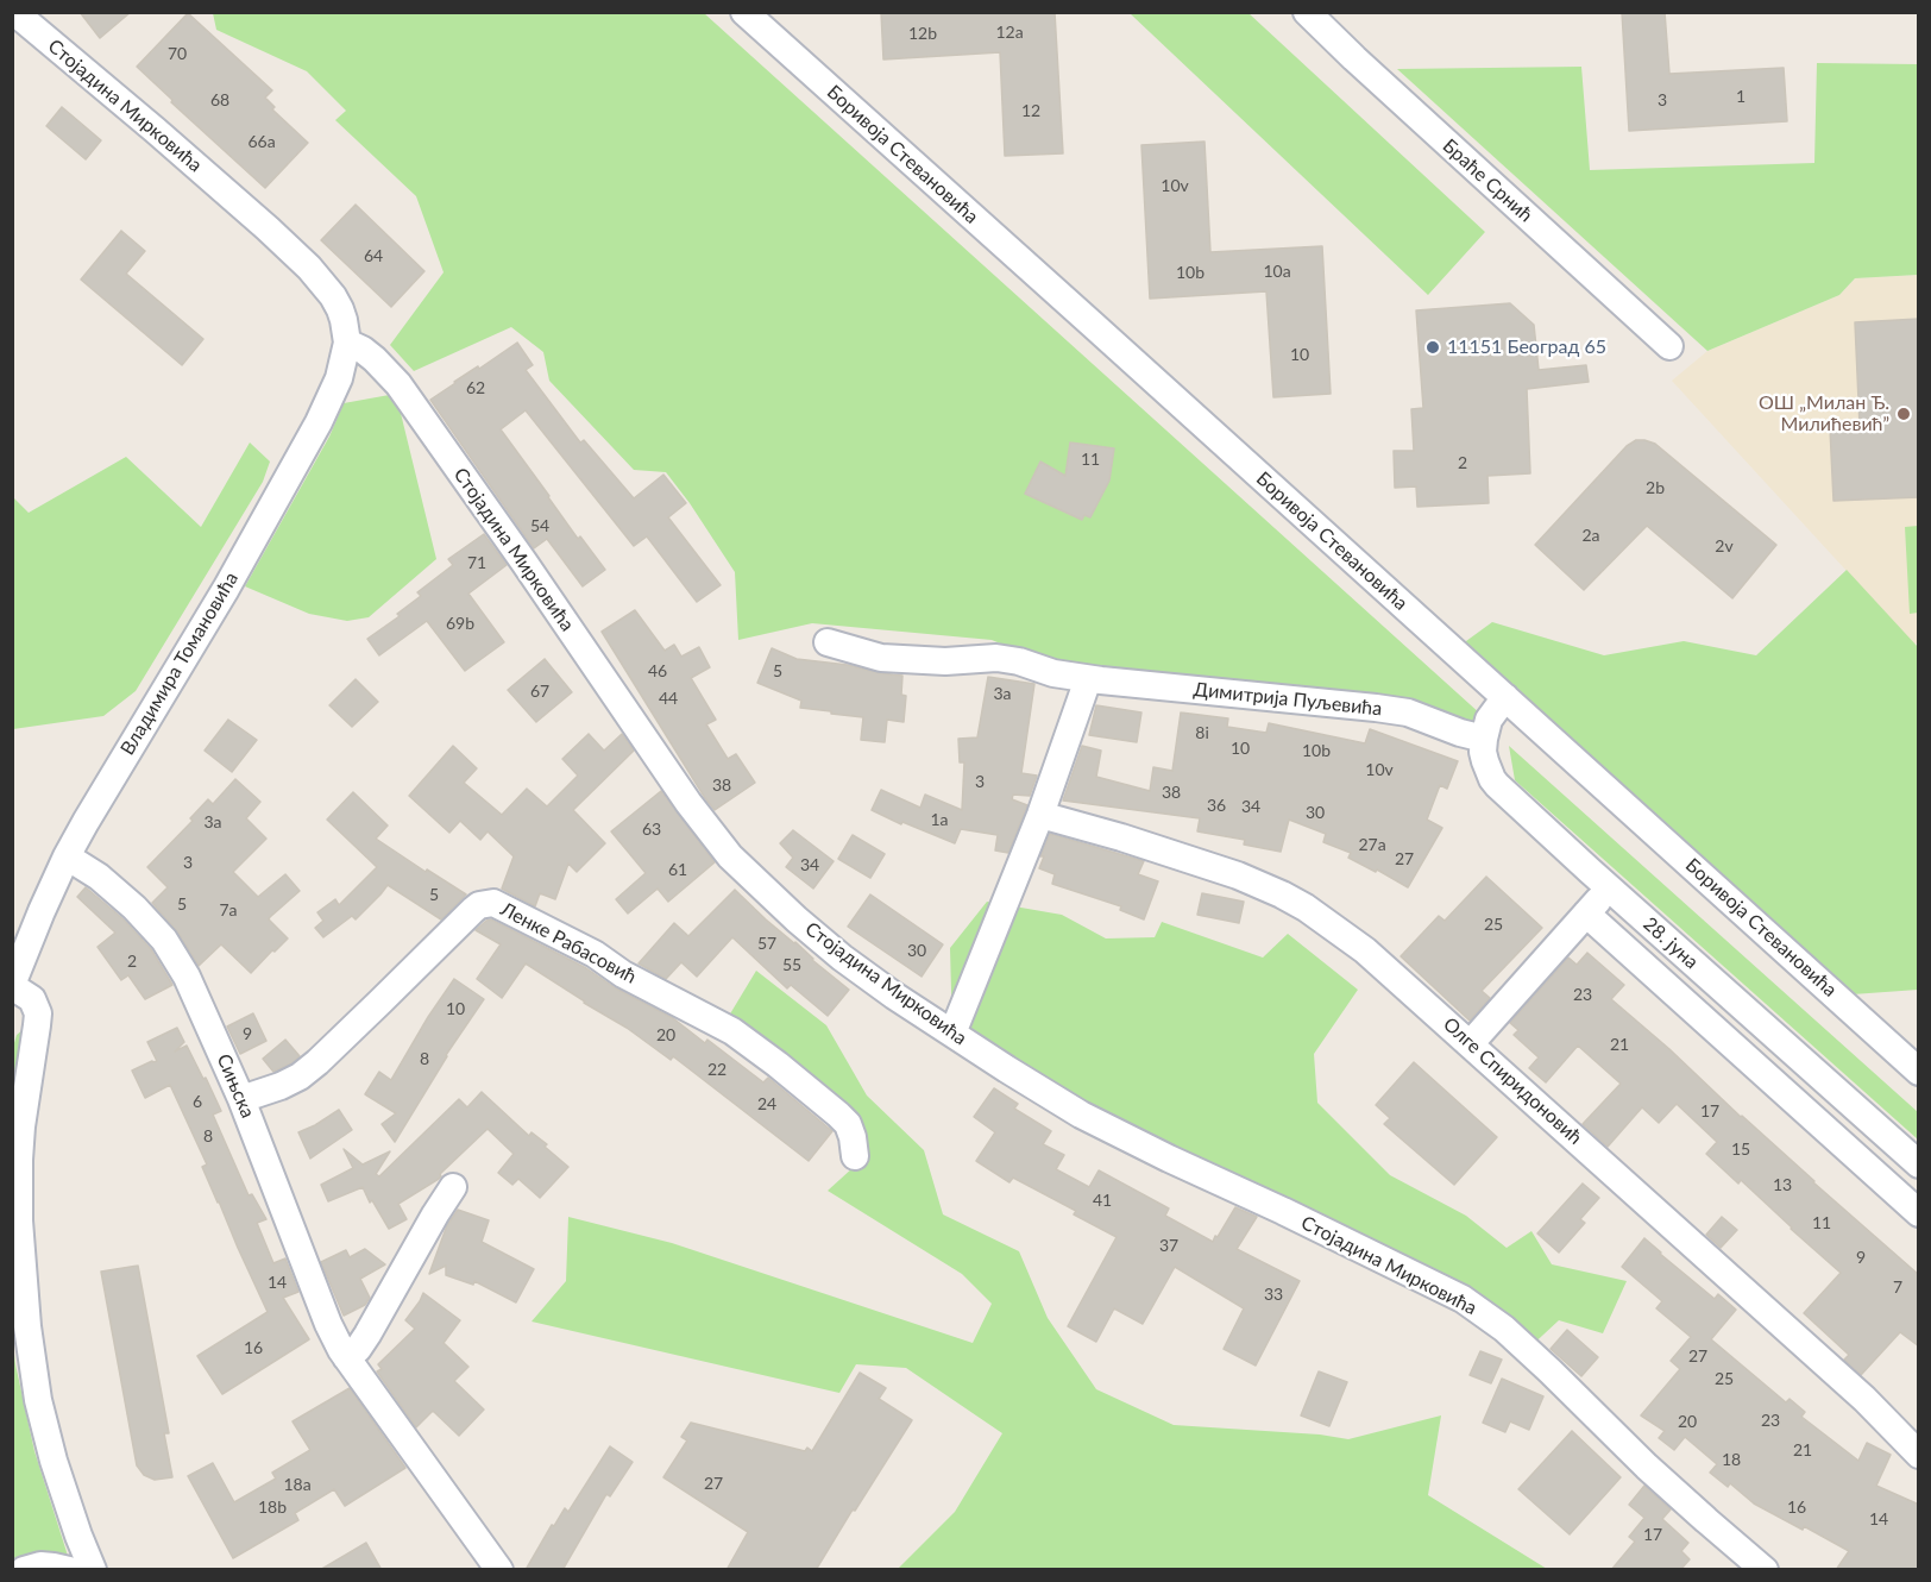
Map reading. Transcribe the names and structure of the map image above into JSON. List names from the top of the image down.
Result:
{
  "streets": {
    "street": [
      "Стојадина Мирковића",
      "Боривоја Стевановића",
      "Браће Срнић",
      "Владимира Томановића",
      "Димитрија Пуљевића",
      "Ленке Рабасовић",
      "28. јуна",
      "Олге Спиридоновић",
      "Сињска"
    ]
  },
  "crossings": [
    ["Стојадина Мирковића", "Владимира Томановића"],
    ["Владимира Томановића", "Сињска"],
    ["Димитрија Пуљевића", "28. јуна"],
    ["Ленке Рабасовић", "Сињска"]
  ],
  "places": ["11151 Београд 65", "ОШ „Милан Ђ. Милићевић”"],
  "house_numbers": [
    "12a",
    "12b",
    "70",
    "1",
    "68",
    "3",
    "12",
    "66a",
    "10v",
    "64",
    "10a",
    "10b",
    "10",
    "62",
    "11",
    "2",
    "2b",
    "54",
    "2a",
    "2v",
    "71",
    "69b",
    "46",
    "5",
    "67",
    "3a",
    "44",
    "8i",
    "10",
    "10b",
    "10v",
    "3",
    "38",
    "38",
    "36",
    "34",
    "30",
    "1a",
    "3a",
    "63",
    "27a",
    "27",
    "3",
    "34",
    "61",
    "5",
    "5",
    "7a",
    "25",
    "57",
    "30",
    "2",
    "55",
    "23",
    "10",
    "9",
    "20",
    "21",
    "8",
    "22",
    "6",
    "24",
    "17",
    "8",
    "15",
    "13",
    "41",
    "11",
    "37",
    "9",
    "14",
    "7",
    "33",
    "16",
    "27",
    "25",
    "23",
    "20",
    "21",
    "18",
    "27",
    "18a",
    "18b",
    "16",
    "14",
    "17"
  ]
}
